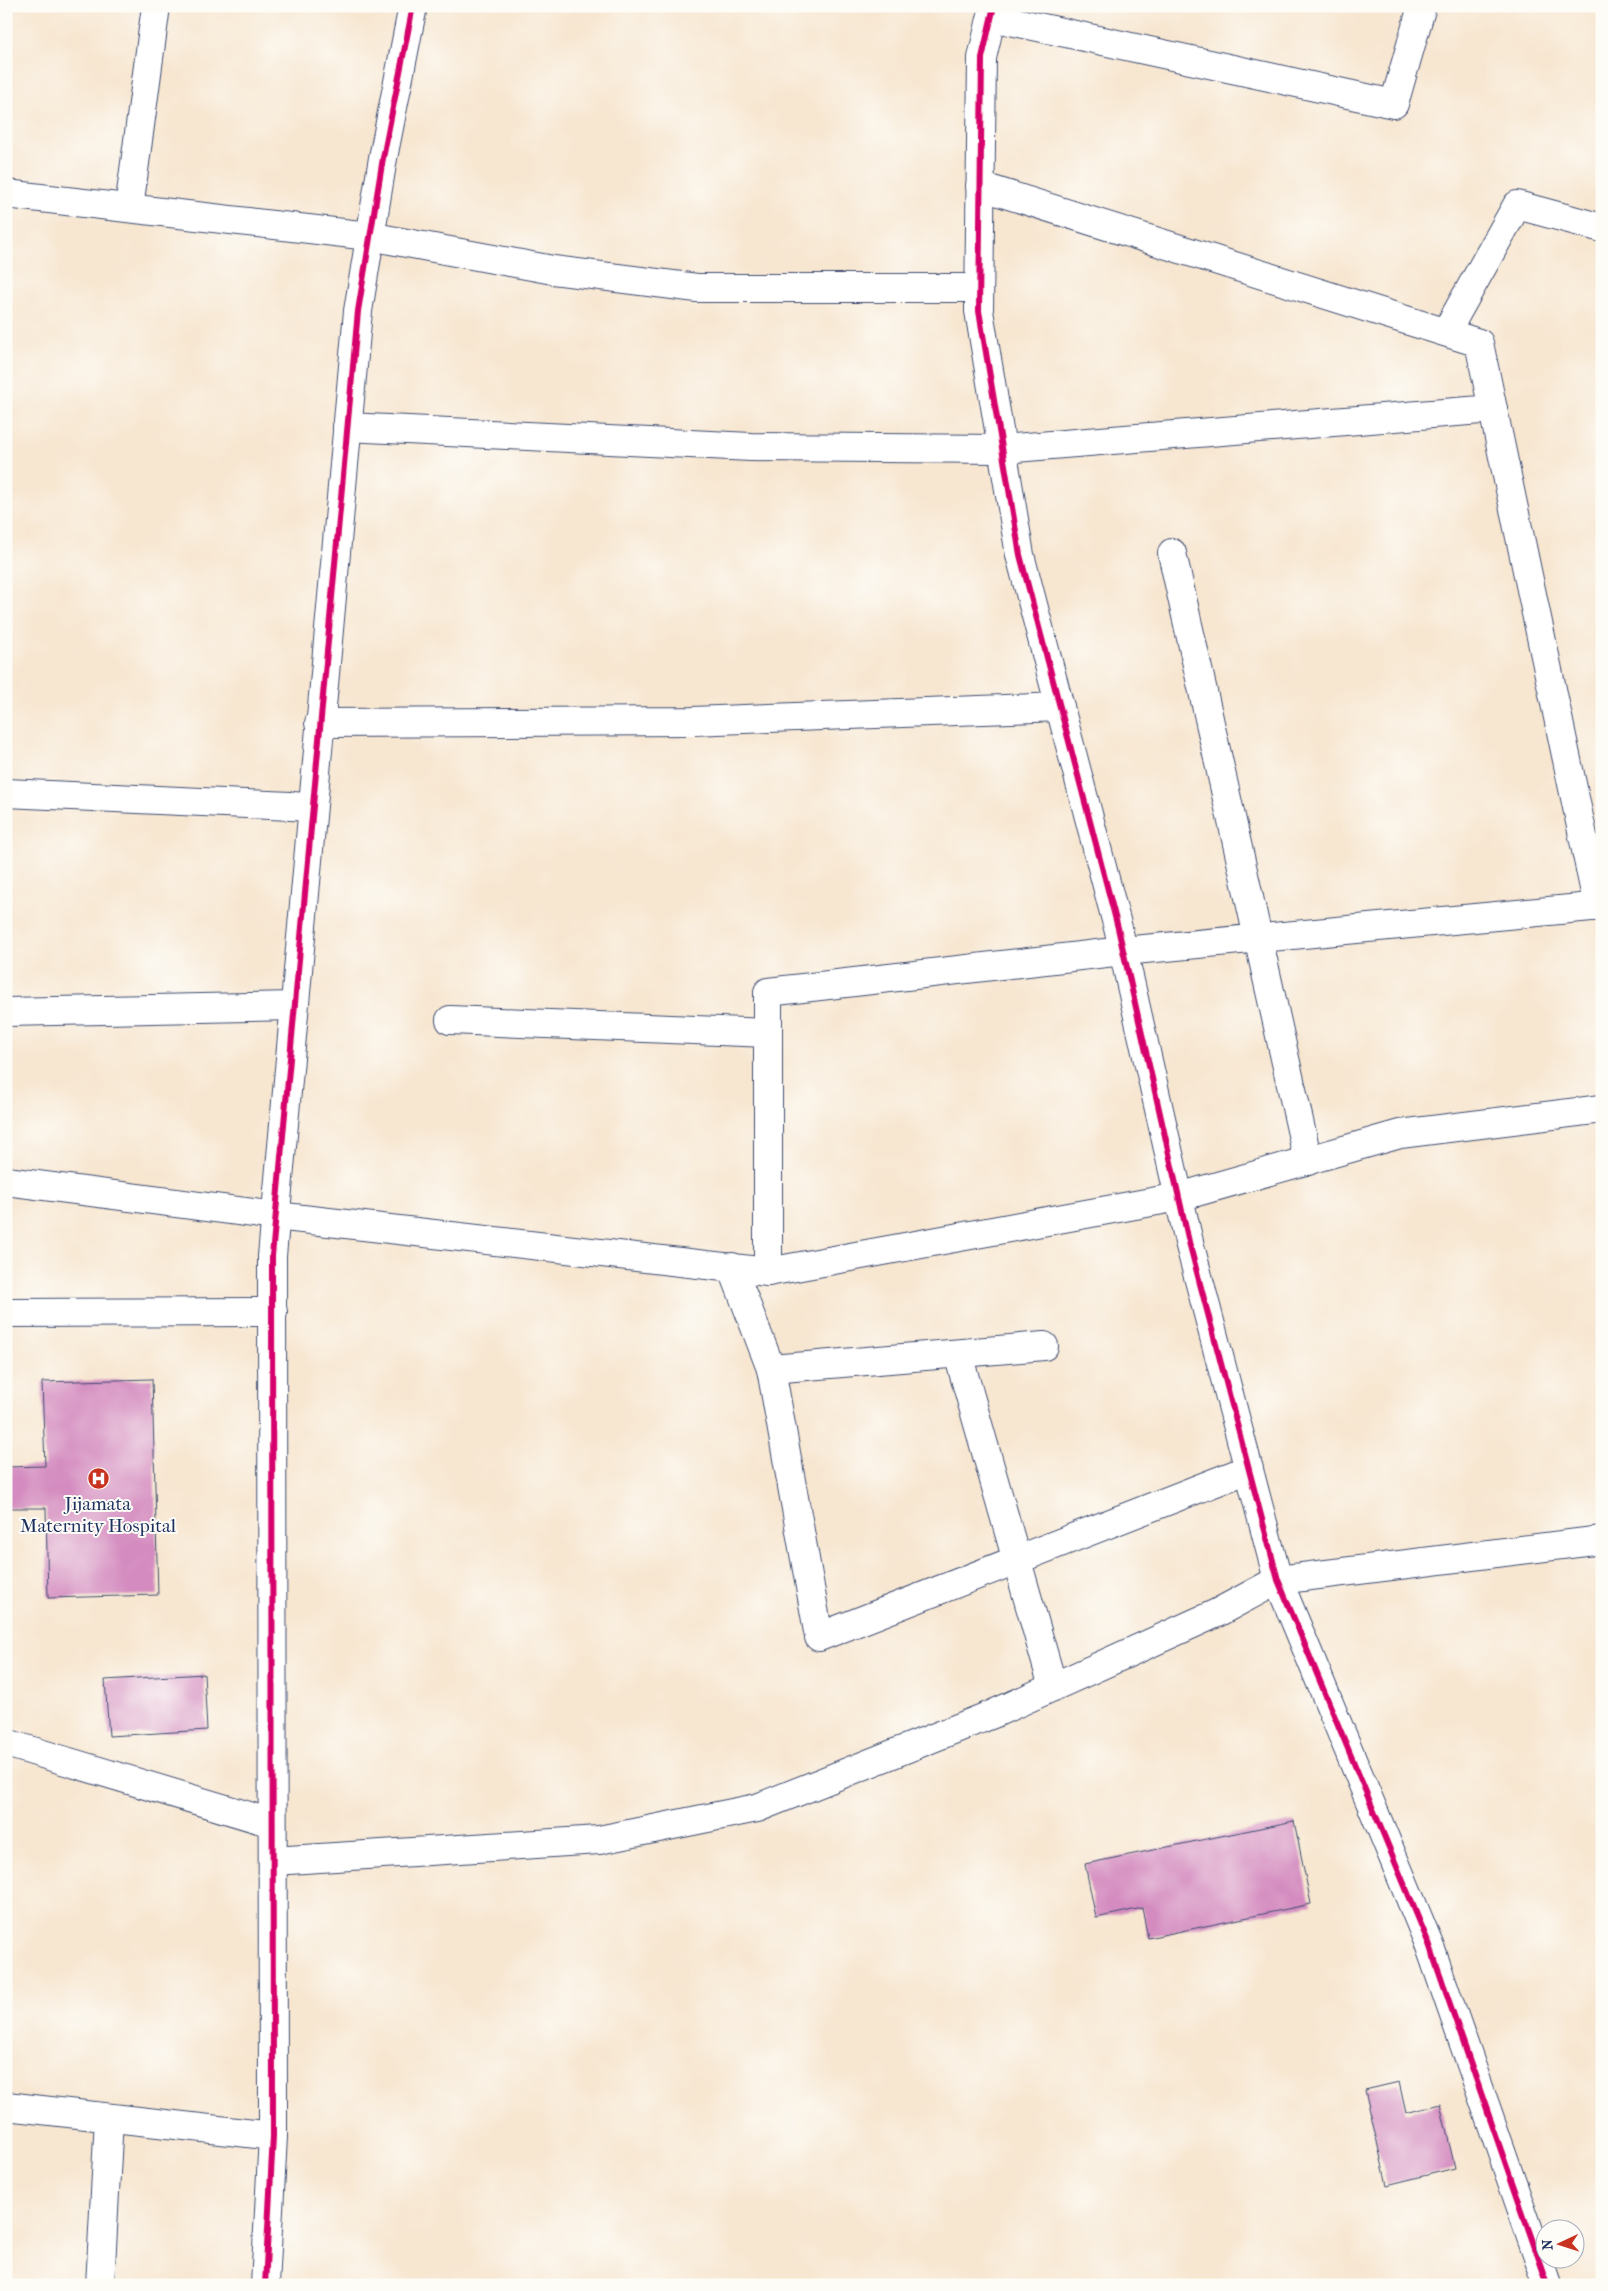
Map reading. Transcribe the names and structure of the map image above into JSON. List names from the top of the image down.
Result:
{
  "places": {
    "hospital": ["Jijamata Maternity Hospital"]
  },
  "north": "left"
}
